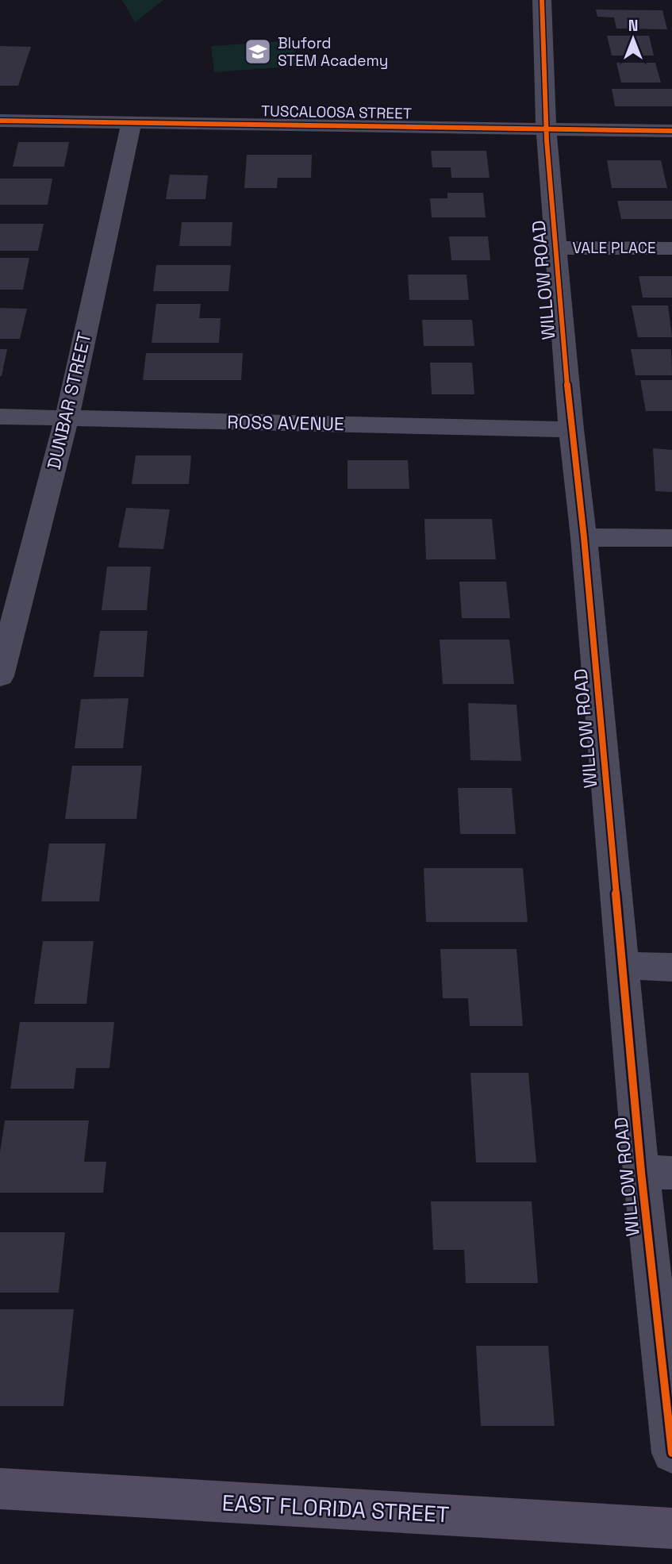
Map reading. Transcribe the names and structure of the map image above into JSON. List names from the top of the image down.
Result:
{
  "streets": {
    "main road": ["EAST FLORIDA STREET"],
    "street": [
      "TUSCALOOSA STREET",
      "VALE PLACE",
      "WILLOW ROAD",
      "DUNBAR STREET",
      "ROSS AVENUE"
    ]
  },
  "crossings": [
    ["TUSCALOOSA STREET", "WILLOW ROAD"],
    ["TUSCALOOSA STREET", "DUNBAR STREET"],
    ["VALE PLACE", "WILLOW ROAD"],
    ["WILLOW ROAD", "ROSS AVENUE"],
    ["DUNBAR STREET", "ROSS AVENUE"]
  ],
  "places": {
    "school or university": ["Bluford STEM Academy"]
  },
  "north": "top"
}
